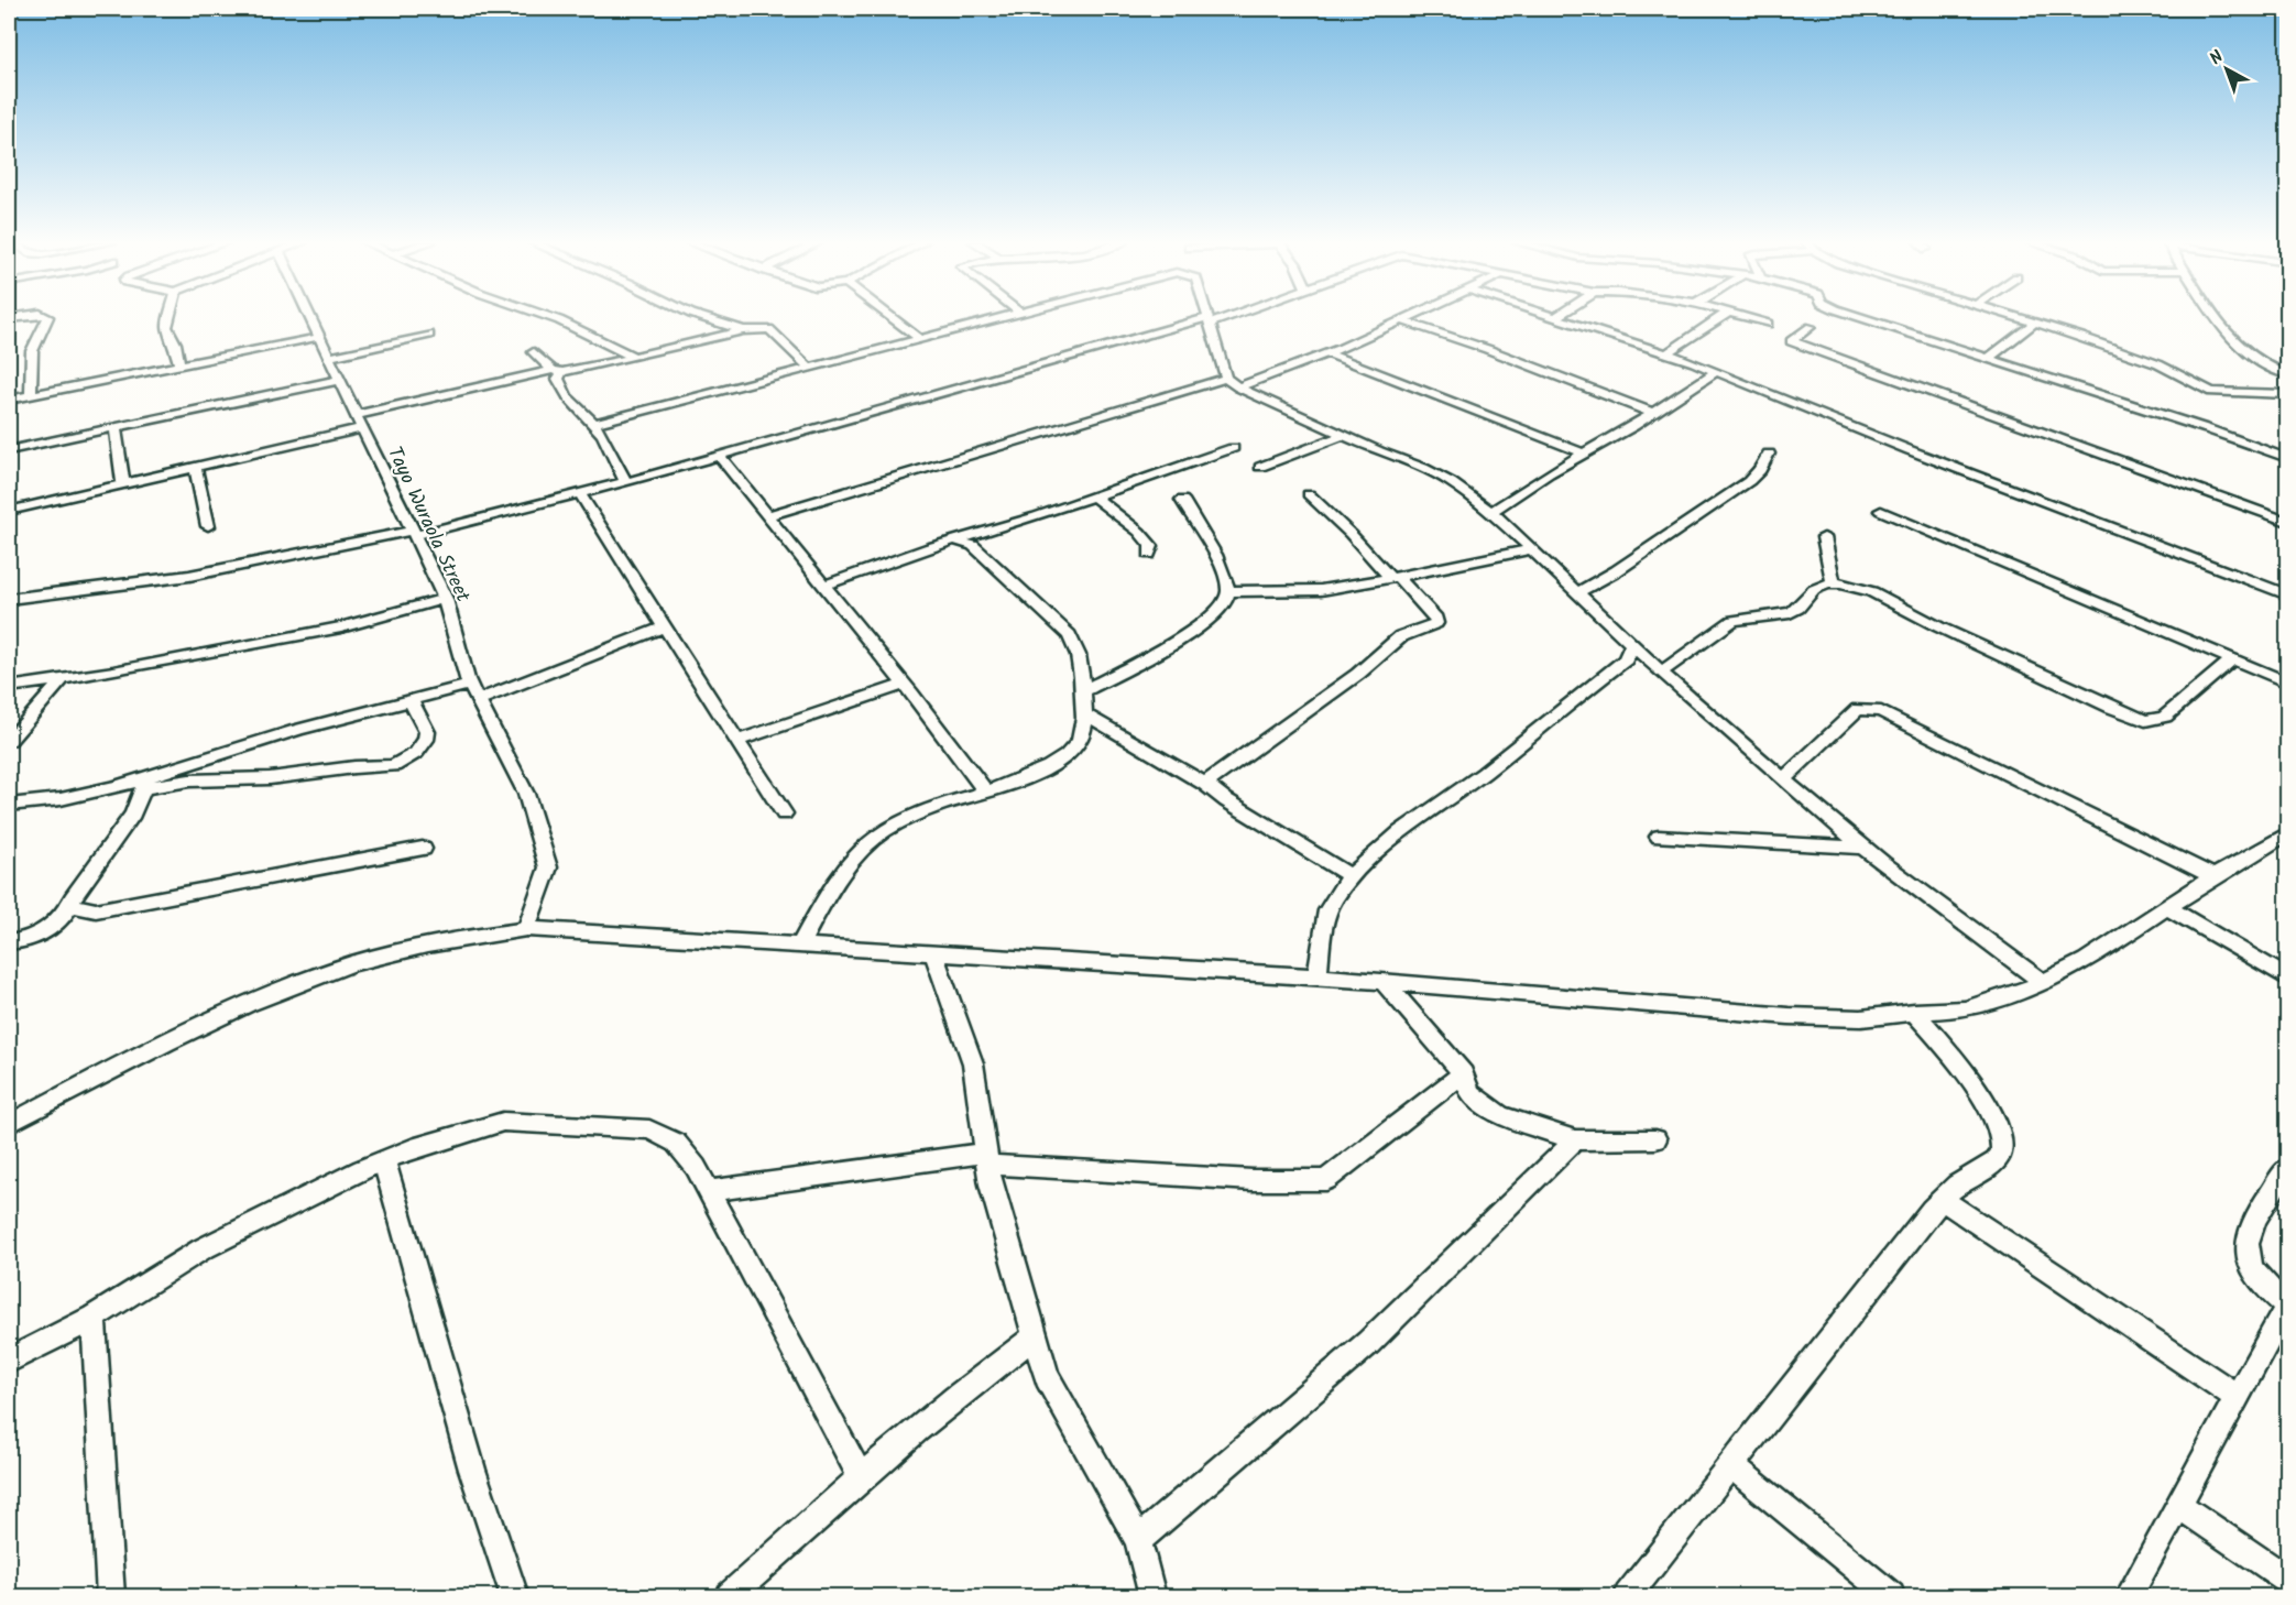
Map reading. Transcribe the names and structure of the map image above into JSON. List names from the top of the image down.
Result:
{
  "streets": {
    "street": ["Tayo Wuraola Street"]
  },
  "north": "top left"
}
